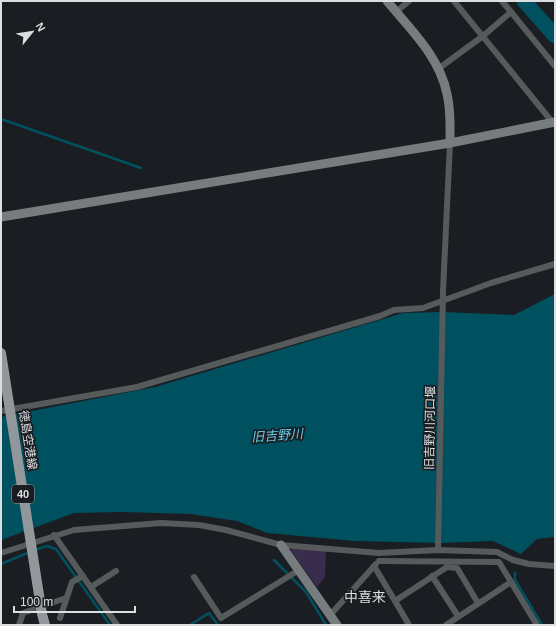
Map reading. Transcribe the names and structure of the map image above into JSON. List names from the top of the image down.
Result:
{
  "streets": {
    "main road": ["徳島空港線", "40"],
    "street": ["旧吉野川河口堰"]
  },
  "districts": ["中喜来"],
  "water": ["旧吉野川"],
  "scale_bar": "100 m",
  "north": "top right"
}
